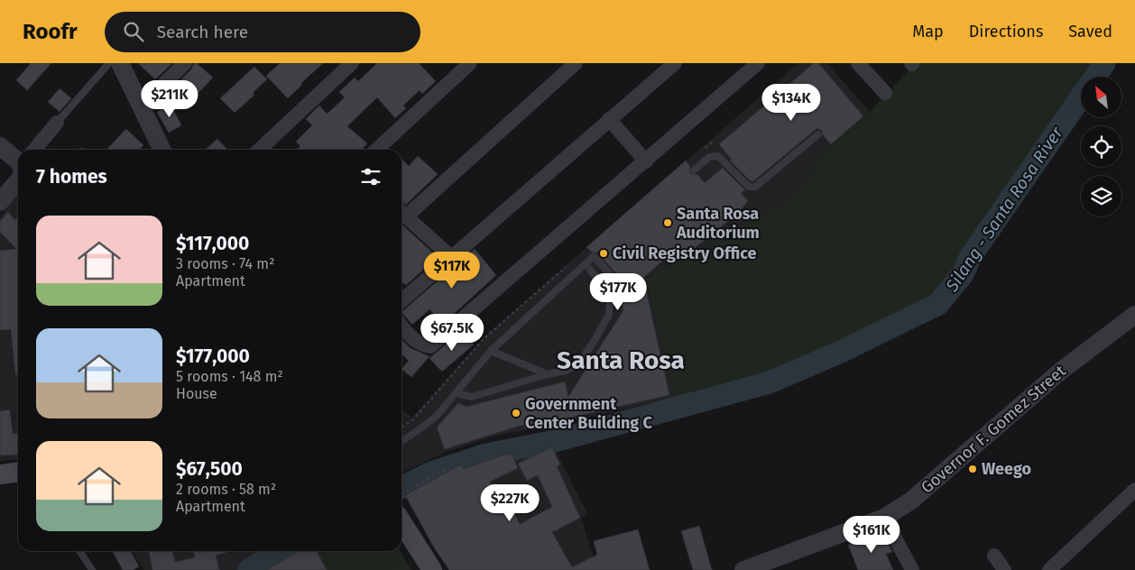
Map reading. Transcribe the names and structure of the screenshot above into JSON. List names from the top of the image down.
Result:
{
  "streets": {
    "street": ["Governor F. Gomez Street"]
  },
  "districts": ["Santa Rosa"],
  "water": ["Silang - Santa Rosa River"],
  "places": [
    "Santa Rosa Auditorium",
    "Civil Registry Office",
    "Government Center Building C",
    "Weego"
  ],
  "north": "top left",
  "page": {
    "header": "Roofr",
    "search": "Search here",
    "nav": ["Map", "Directions", "Saved"],
    "price": [
      "$211K",
      "$134K",
      "$117K",
      "$177K",
      "$67.5K",
      "$227K",
      "$161K"
    ],
    "heading": "7 homes",
    "list": [
      {
        "name": "$117,000",
        "note": "3 rooms · 74 m² · Apartment"
      },
      {
        "name": "$177,000",
        "note": "5 rooms · 148 m² · House"
      },
      {
        "name": "$67,500",
        "note": "2 rooms · 58 m² · Apartment"
      }
    ]
  }
}
